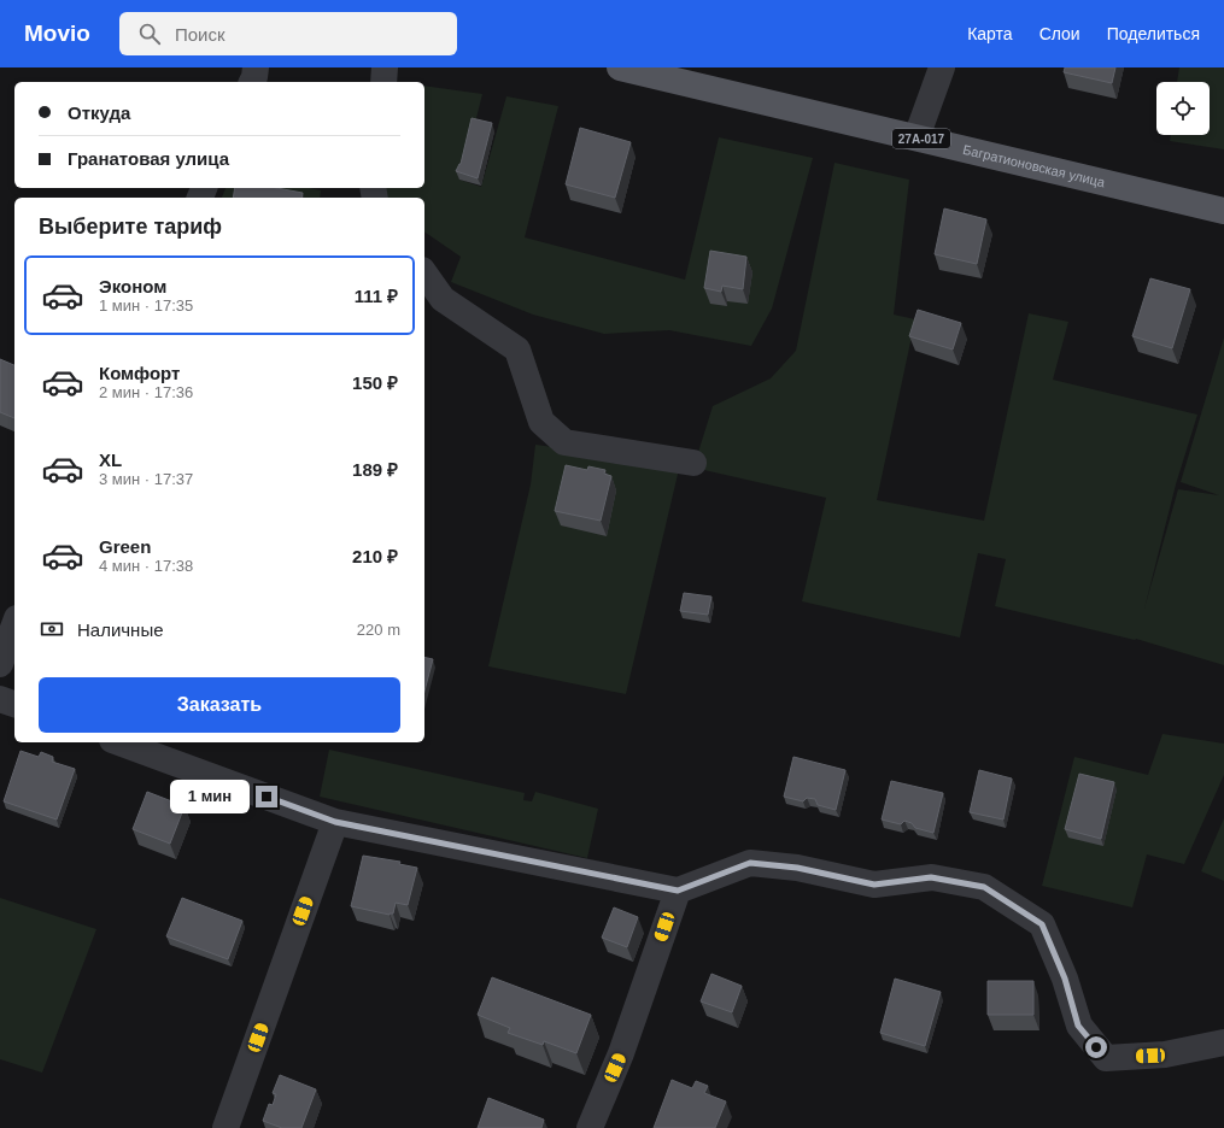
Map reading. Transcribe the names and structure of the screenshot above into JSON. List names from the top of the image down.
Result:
{
  "streets": {
    "main road": ["27А-017", "Багратионовская улица"]
  },
  "page": {
    "header": "Movio",
    "search": "Поиск",
    "nav": ["Карта", "Слои", "Поделиться"],
    "banner": ["Откуда", "Гранатовая улица"],
    "heading": "Выберите тариф",
    "list": [
      {
        "name": "Эконом",
        "note": "1 мин · 17:35",
        "value": "111 ₽"
      },
      {
        "name": "Комфорт",
        "note": "2 мин · 17:36",
        "value": "150 ₽"
      },
      {
        "name": "XL",
        "note": "3 мин · 17:37",
        "value": "189 ₽"
      },
      {
        "name": "Green",
        "note": "4 мин · 17:38",
        "value": "210 ₽"
      }
    ],
    "pay": ["Наличные", "220 m"],
    "buttons": "Заказать",
    "bubble": "1 мин"
  }
}
